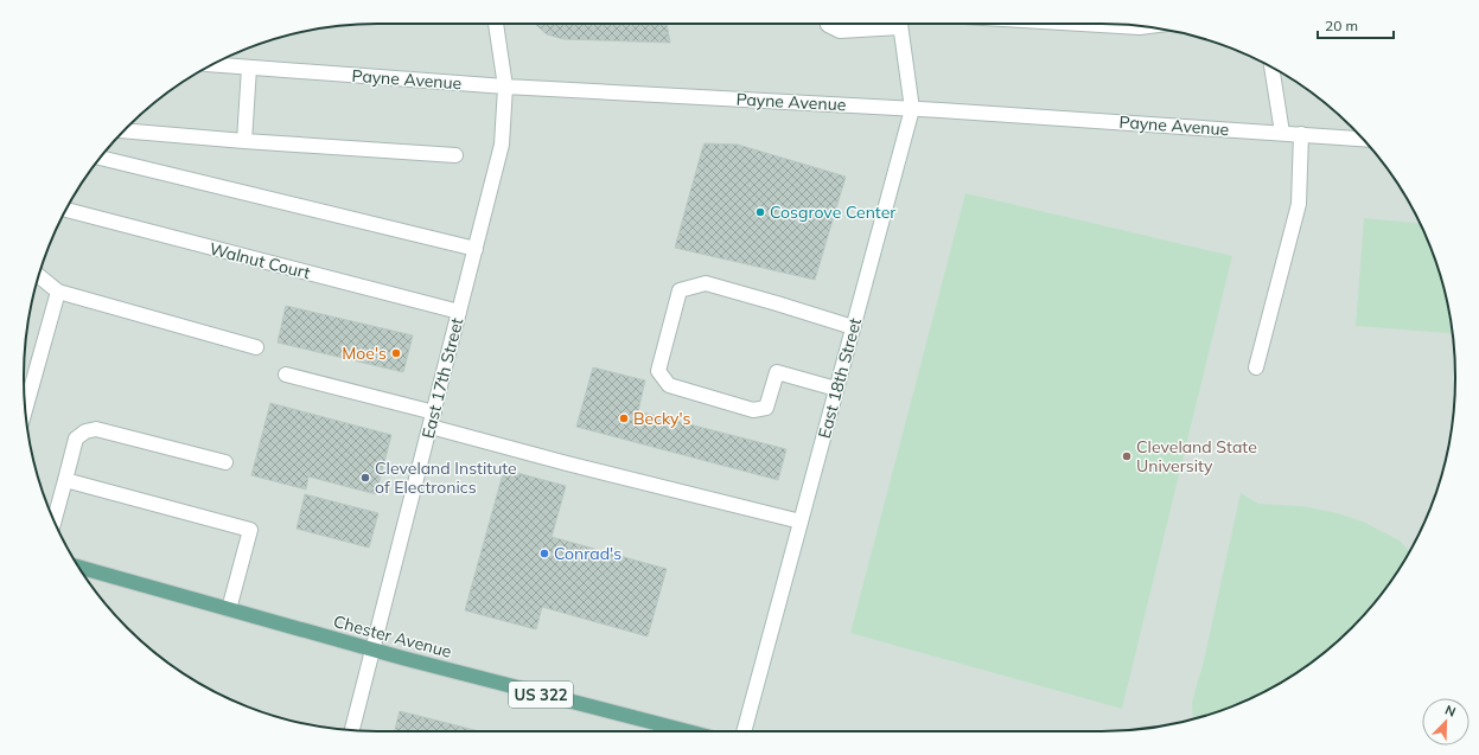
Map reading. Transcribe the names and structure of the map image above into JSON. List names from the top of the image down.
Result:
{
  "streets": {
    "main road": ["Chester Avenue", "US 322"],
    "street": [
      "Payne Avenue",
      "Walnut Court",
      "East 17th Street",
      "East 18th Street"
    ]
  },
  "crossings": [
    ["Payne Avenue", "East 17th Street"],
    ["Payne Avenue", "East 18th Street"],
    ["Walnut Court", "East 17th Street"],
    ["East 17th Street", "Chester Avenue"]
  ],
  "places": [
    "Cosgrove Center",
    "Moe's",
    "Becky's",
    "Cleveland State University",
    "Cleveland Institute of Electronics",
    "Conrad's"
  ],
  "scale_bar": "20 m",
  "north": "top right"
}
